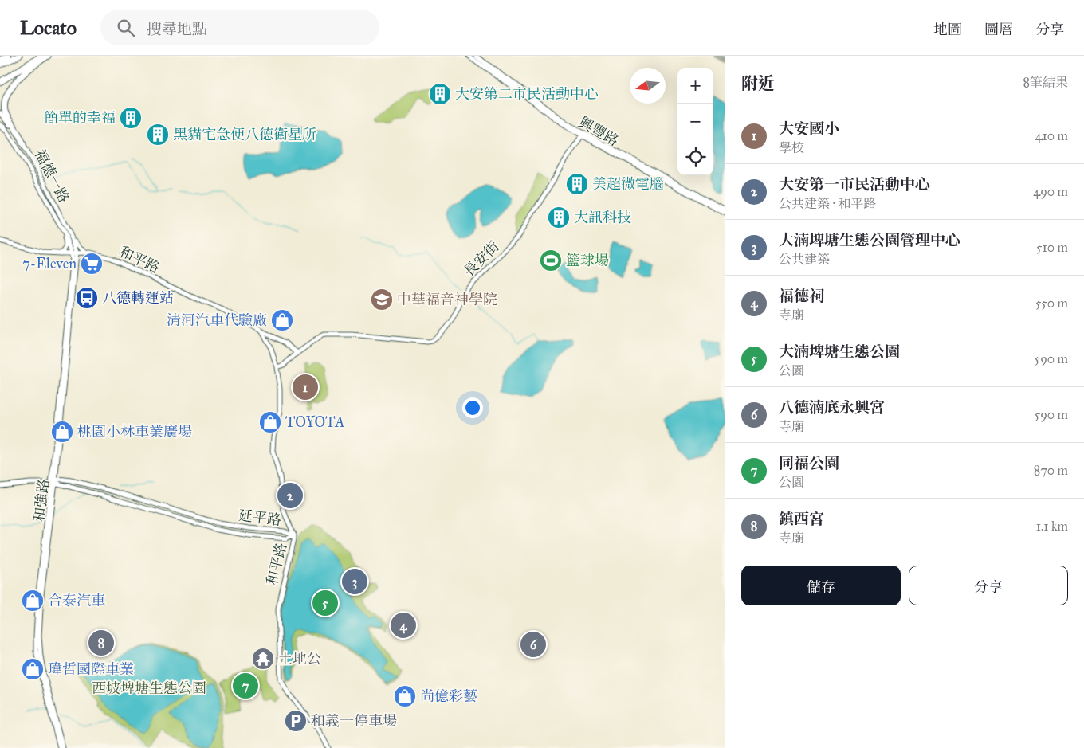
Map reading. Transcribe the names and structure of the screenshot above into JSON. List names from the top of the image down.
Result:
{
  "streets": {
    "street": [
      "興豐路",
      "福德一路",
      "長安街",
      "和平路",
      "和強路",
      "延平路"
    ]
  },
  "crossings": [
    ["興豐路", "長安街"],
    ["福德一路", "和平路"],
    ["福德一路", "和強路"],
    ["長安街", "和平路"],
    ["和平路", "和強路"],
    ["和平路", "延平路"],
    ["和強路", "延平路"]
  ],
  "parks": ["西坡埤塘生態公園"],
  "places": {
    "building": [
      "大安第二市民活動中心",
      "簡單的幸福",
      "黑貓宅急便八德衛星所",
      "美超微電腦",
      "大訊科技"
    ],
    "sports": ["籃球場"],
    "supermarket": ["7-Eleven"],
    "bus stop": ["八德轉運站"],
    "school or university": ["中華福音神學院"],
    "shop": [
      "清河汽車代驗廠",
      "TOYOTA",
      "桃園小林車業廣場",
      "合泰汽車",
      "瑋哲國際車業",
      "尚億彩藝"
    ],
    "temple": ["土地公"],
    "parking": ["和義一停車場"]
  },
  "north": "left",
  "page": {
    "header": "Locato",
    "search": "搜尋地點",
    "nav": ["地圖", "圖層", "分享"],
    "heading": ["附近", "8筆結果"],
    "map_buttons": ["+", "−"],
    "list": [
      {
        "mark": "1",
        "name": "大安國小",
        "note": "學校",
        "value": "410 m"
      },
      {
        "mark": "2",
        "name": "大安第一市民活動中心",
        "note": "公共建築 · 和平路",
        "value": "490 m"
      },
      {
        "mark": "3",
        "name": "大湳埤塘生態公園管理中心",
        "note": "公共建築",
        "value": "510 m"
      },
      {
        "mark": "4",
        "name": "福德祠",
        "note": "寺廟",
        "value": "550 m"
      },
      {
        "mark": "5",
        "name": "大湳埤塘生態公園",
        "note": "公園",
        "value": "590 m"
      },
      {
        "mark": "6",
        "name": "八德湳底永興宮",
        "note": "寺廟",
        "value": "590 m"
      },
      {
        "mark": "7",
        "name": "同福公園",
        "note": "公園",
        "value": "870 m"
      },
      {
        "mark": "8",
        "name": "鎮西宮",
        "note": "寺廟",
        "value": "1.1 km"
      }
    ],
    "pins": [
      "1",
      "2",
      "3",
      "5",
      "4",
      "8",
      "6",
      "7"
    ],
    "buttons": ["儲存", "分享"]
  }
}
